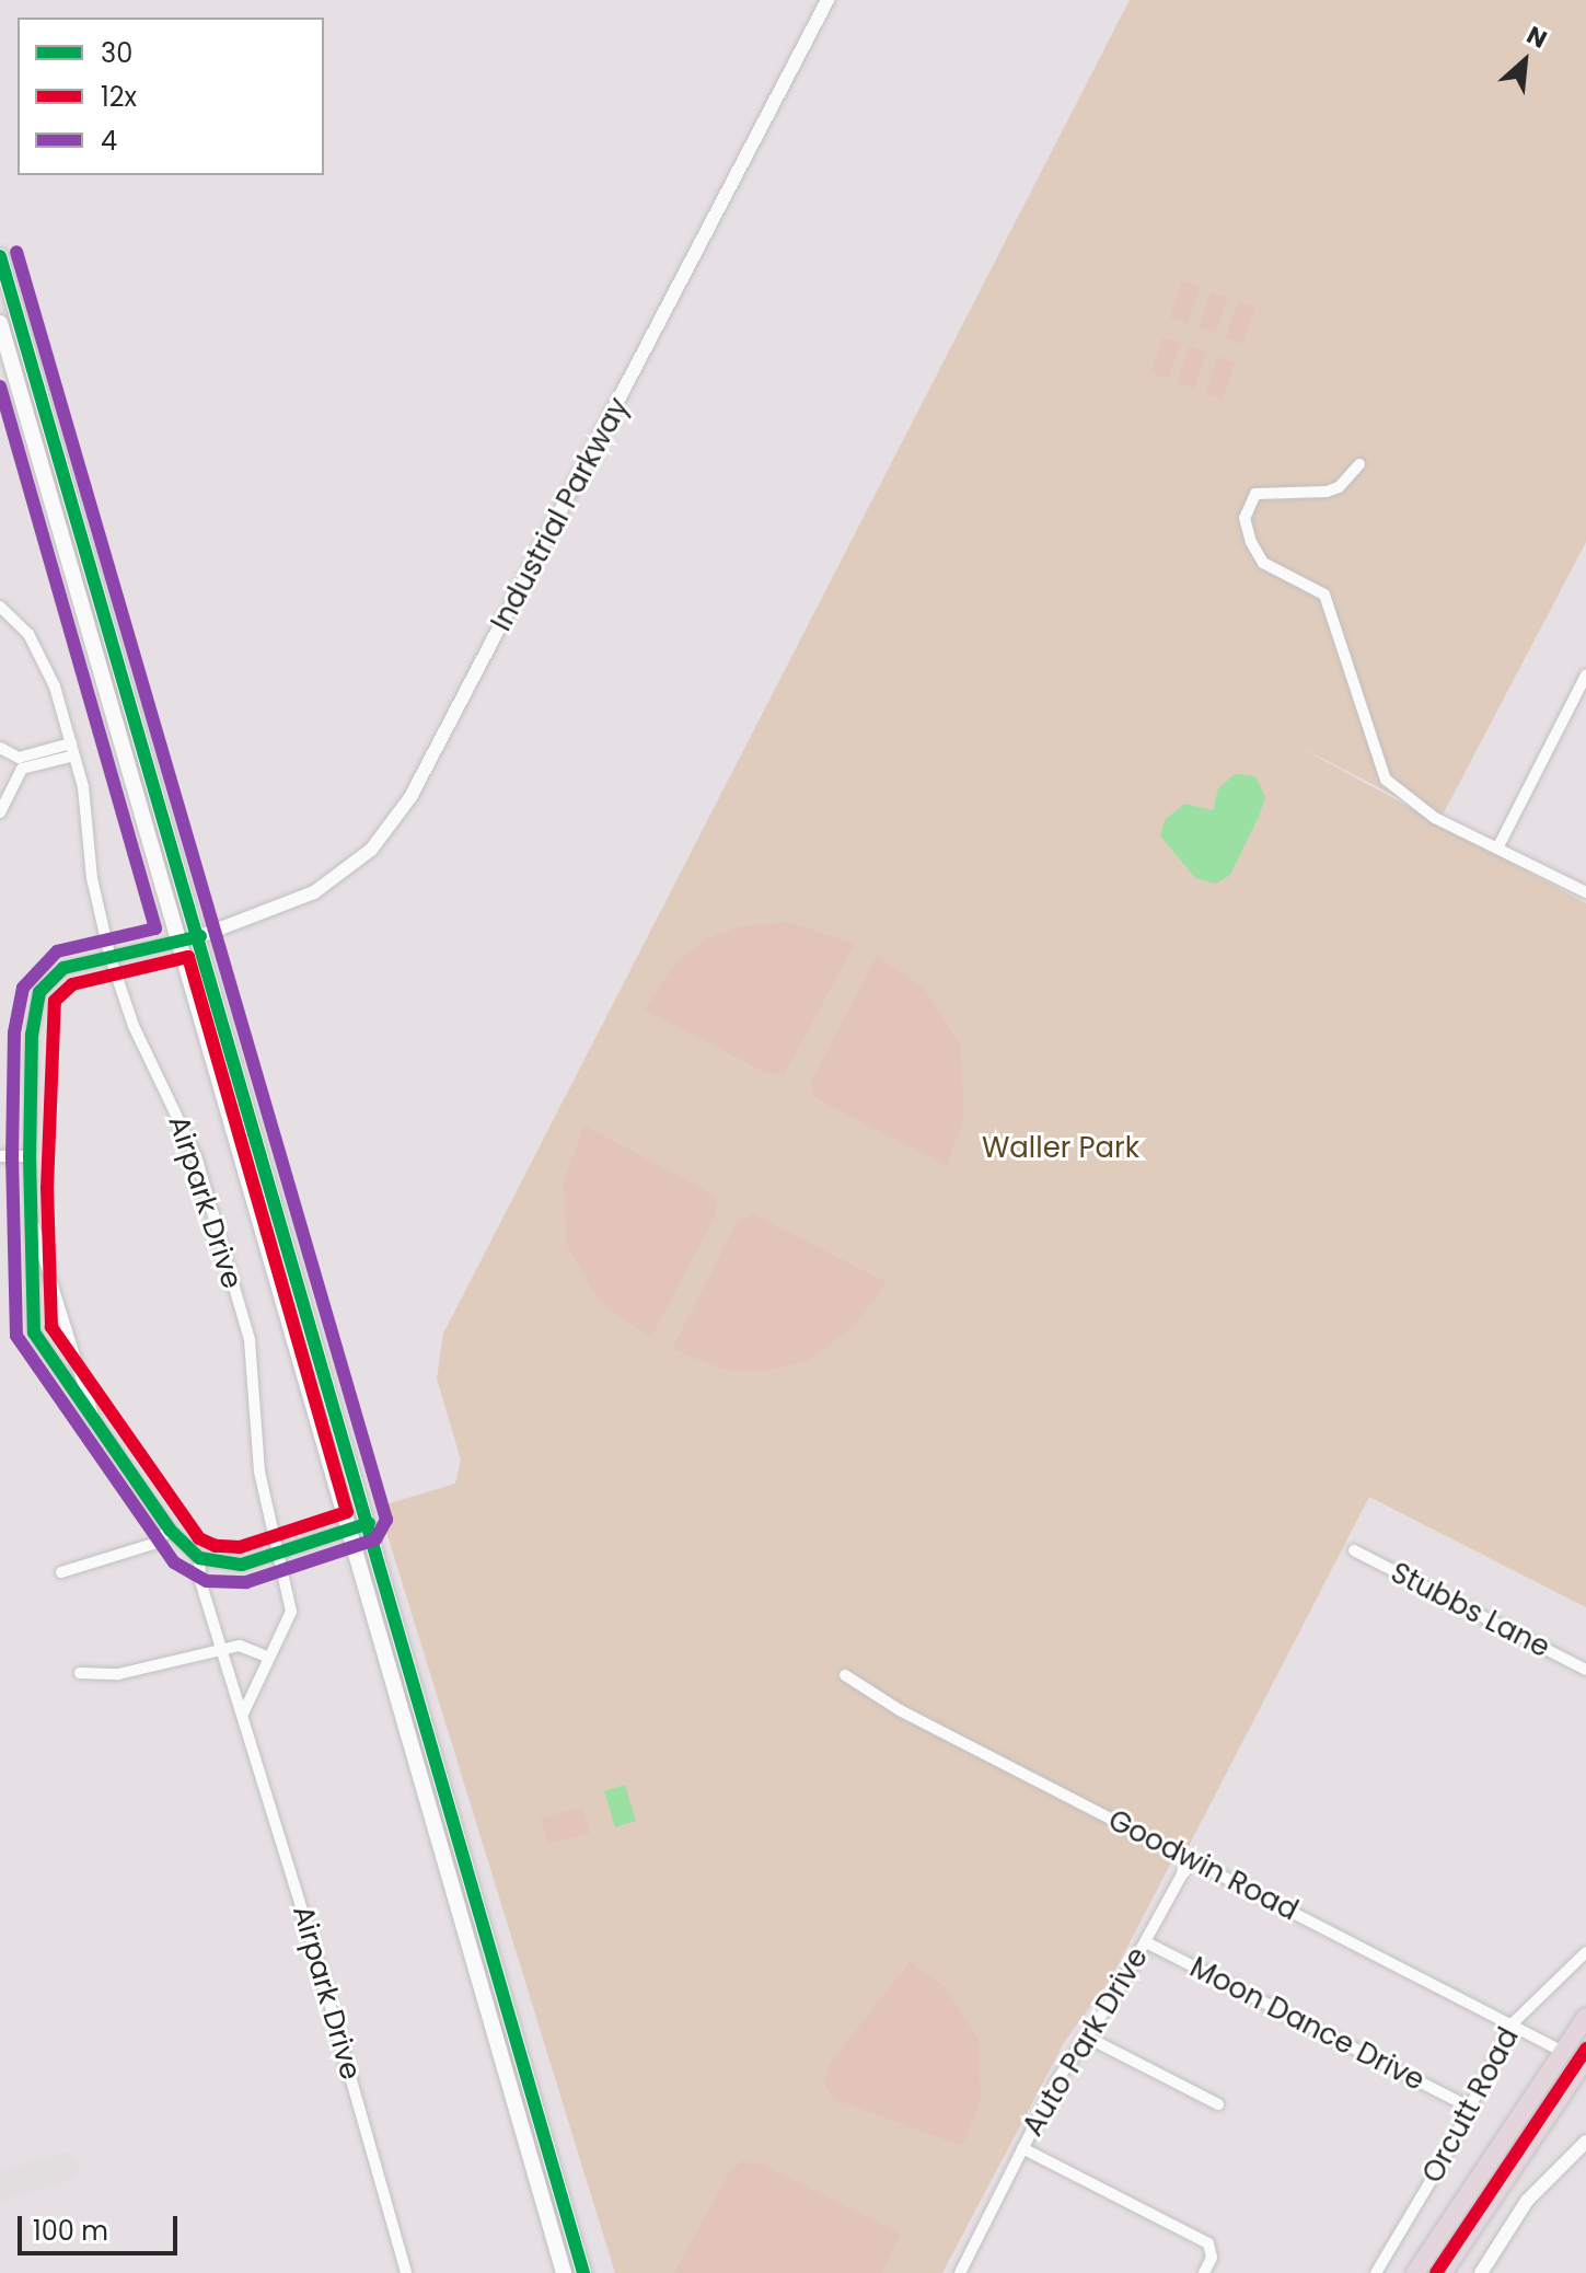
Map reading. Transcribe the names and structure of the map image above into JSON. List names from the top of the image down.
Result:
{
  "streets": {
    "street": [
      "Industrial Parkway",
      "Airpark Drive",
      "Stubbs Lane",
      "Goodwin Road",
      "Moon Dance Drive",
      "Auto Park Drive",
      "Orcutt Road"
    ]
  },
  "crossings": [
    ["Goodwin Road", "Auto Park Drive"],
    ["Goodwin Road", "Orcutt Road"],
    ["Moon Dance Drive", "Auto Park Drive"],
    ["Moon Dance Drive", "Orcutt Road"]
  ],
  "parks": ["Waller Park"],
  "lines": ["transit line 4", "transit line 30", "transit line 12x"],
  "legend": ["30", "12x", "4"],
  "scale_bar": "100 m",
  "north": "top right"
}
